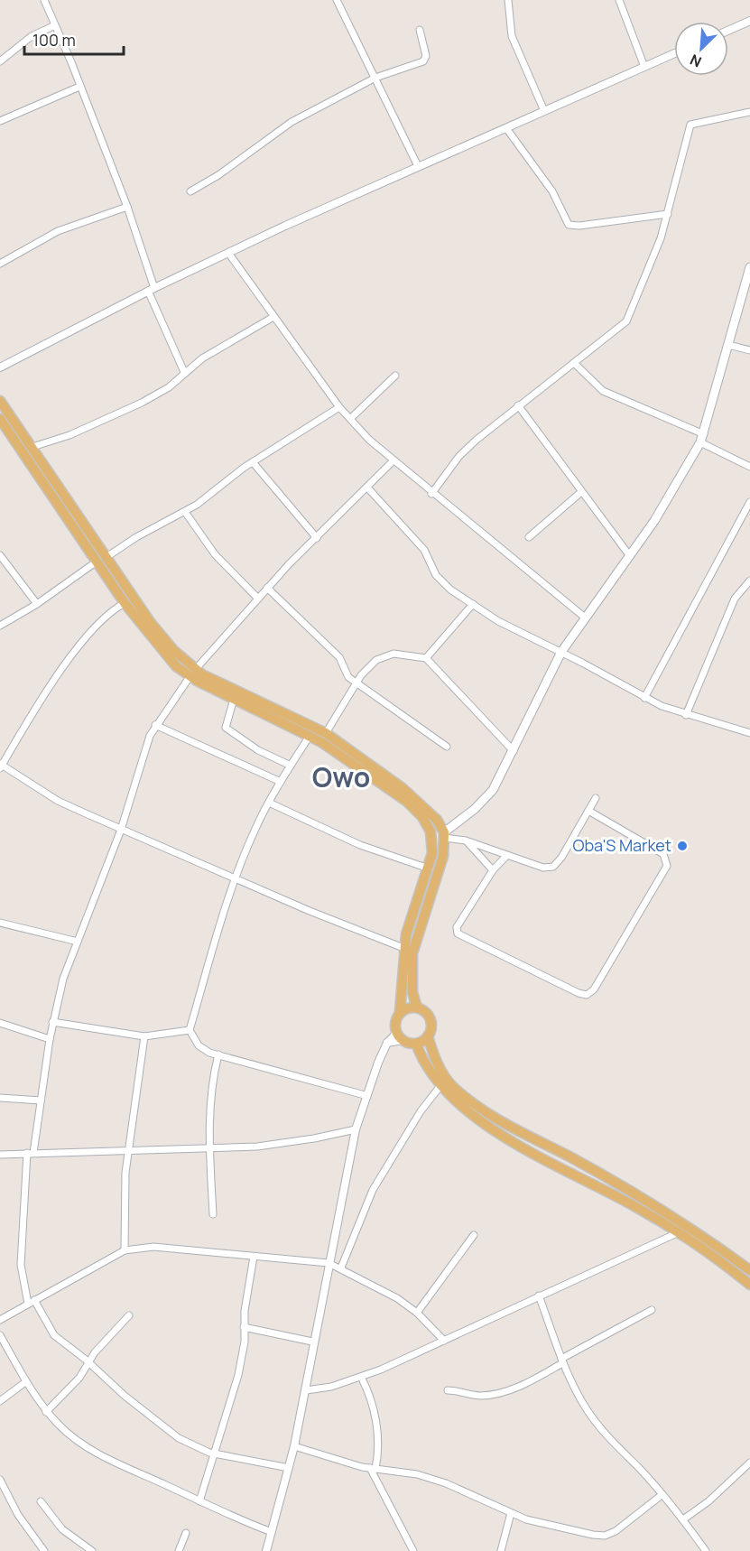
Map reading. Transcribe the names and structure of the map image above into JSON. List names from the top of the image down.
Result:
{
  "districts": ["Owo"],
  "places": ["Oba'S Market"],
  "scale_bar": "100 m",
  "north": "bottom left"
}
